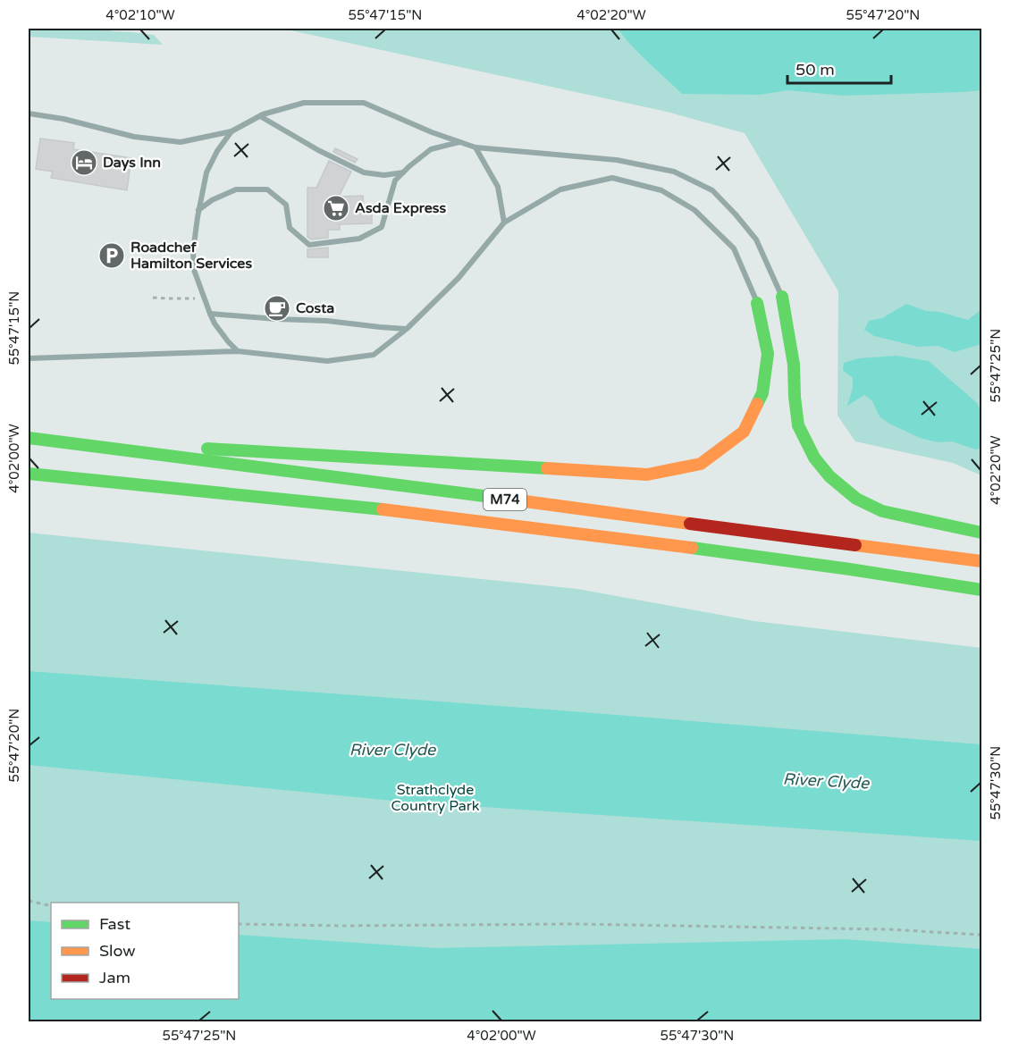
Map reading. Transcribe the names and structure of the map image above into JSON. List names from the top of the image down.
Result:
{
  "streets": {
    "highway": ["M74"]
  },
  "water": ["River Clyde"],
  "parks": ["Strathclyde Country Park"],
  "places": {
    "hotel": ["Days Inn"],
    "supermarket": ["Asda Express"],
    "parking": ["Roadchef Hamilton Services"],
    "cafe": ["Costa"]
  },
  "legend": ["Fast", "Slow", "Jam"],
  "scale_bar": "50 m",
  "coordinates": [
    "4°02'10\"W",
    "55°47'15\"N",
    "4°02'20\"W",
    "55°47'20\"N",
    "55°47'25\"N",
    "4°02'00\"W",
    "55°47'30\"N"
  ]
}
